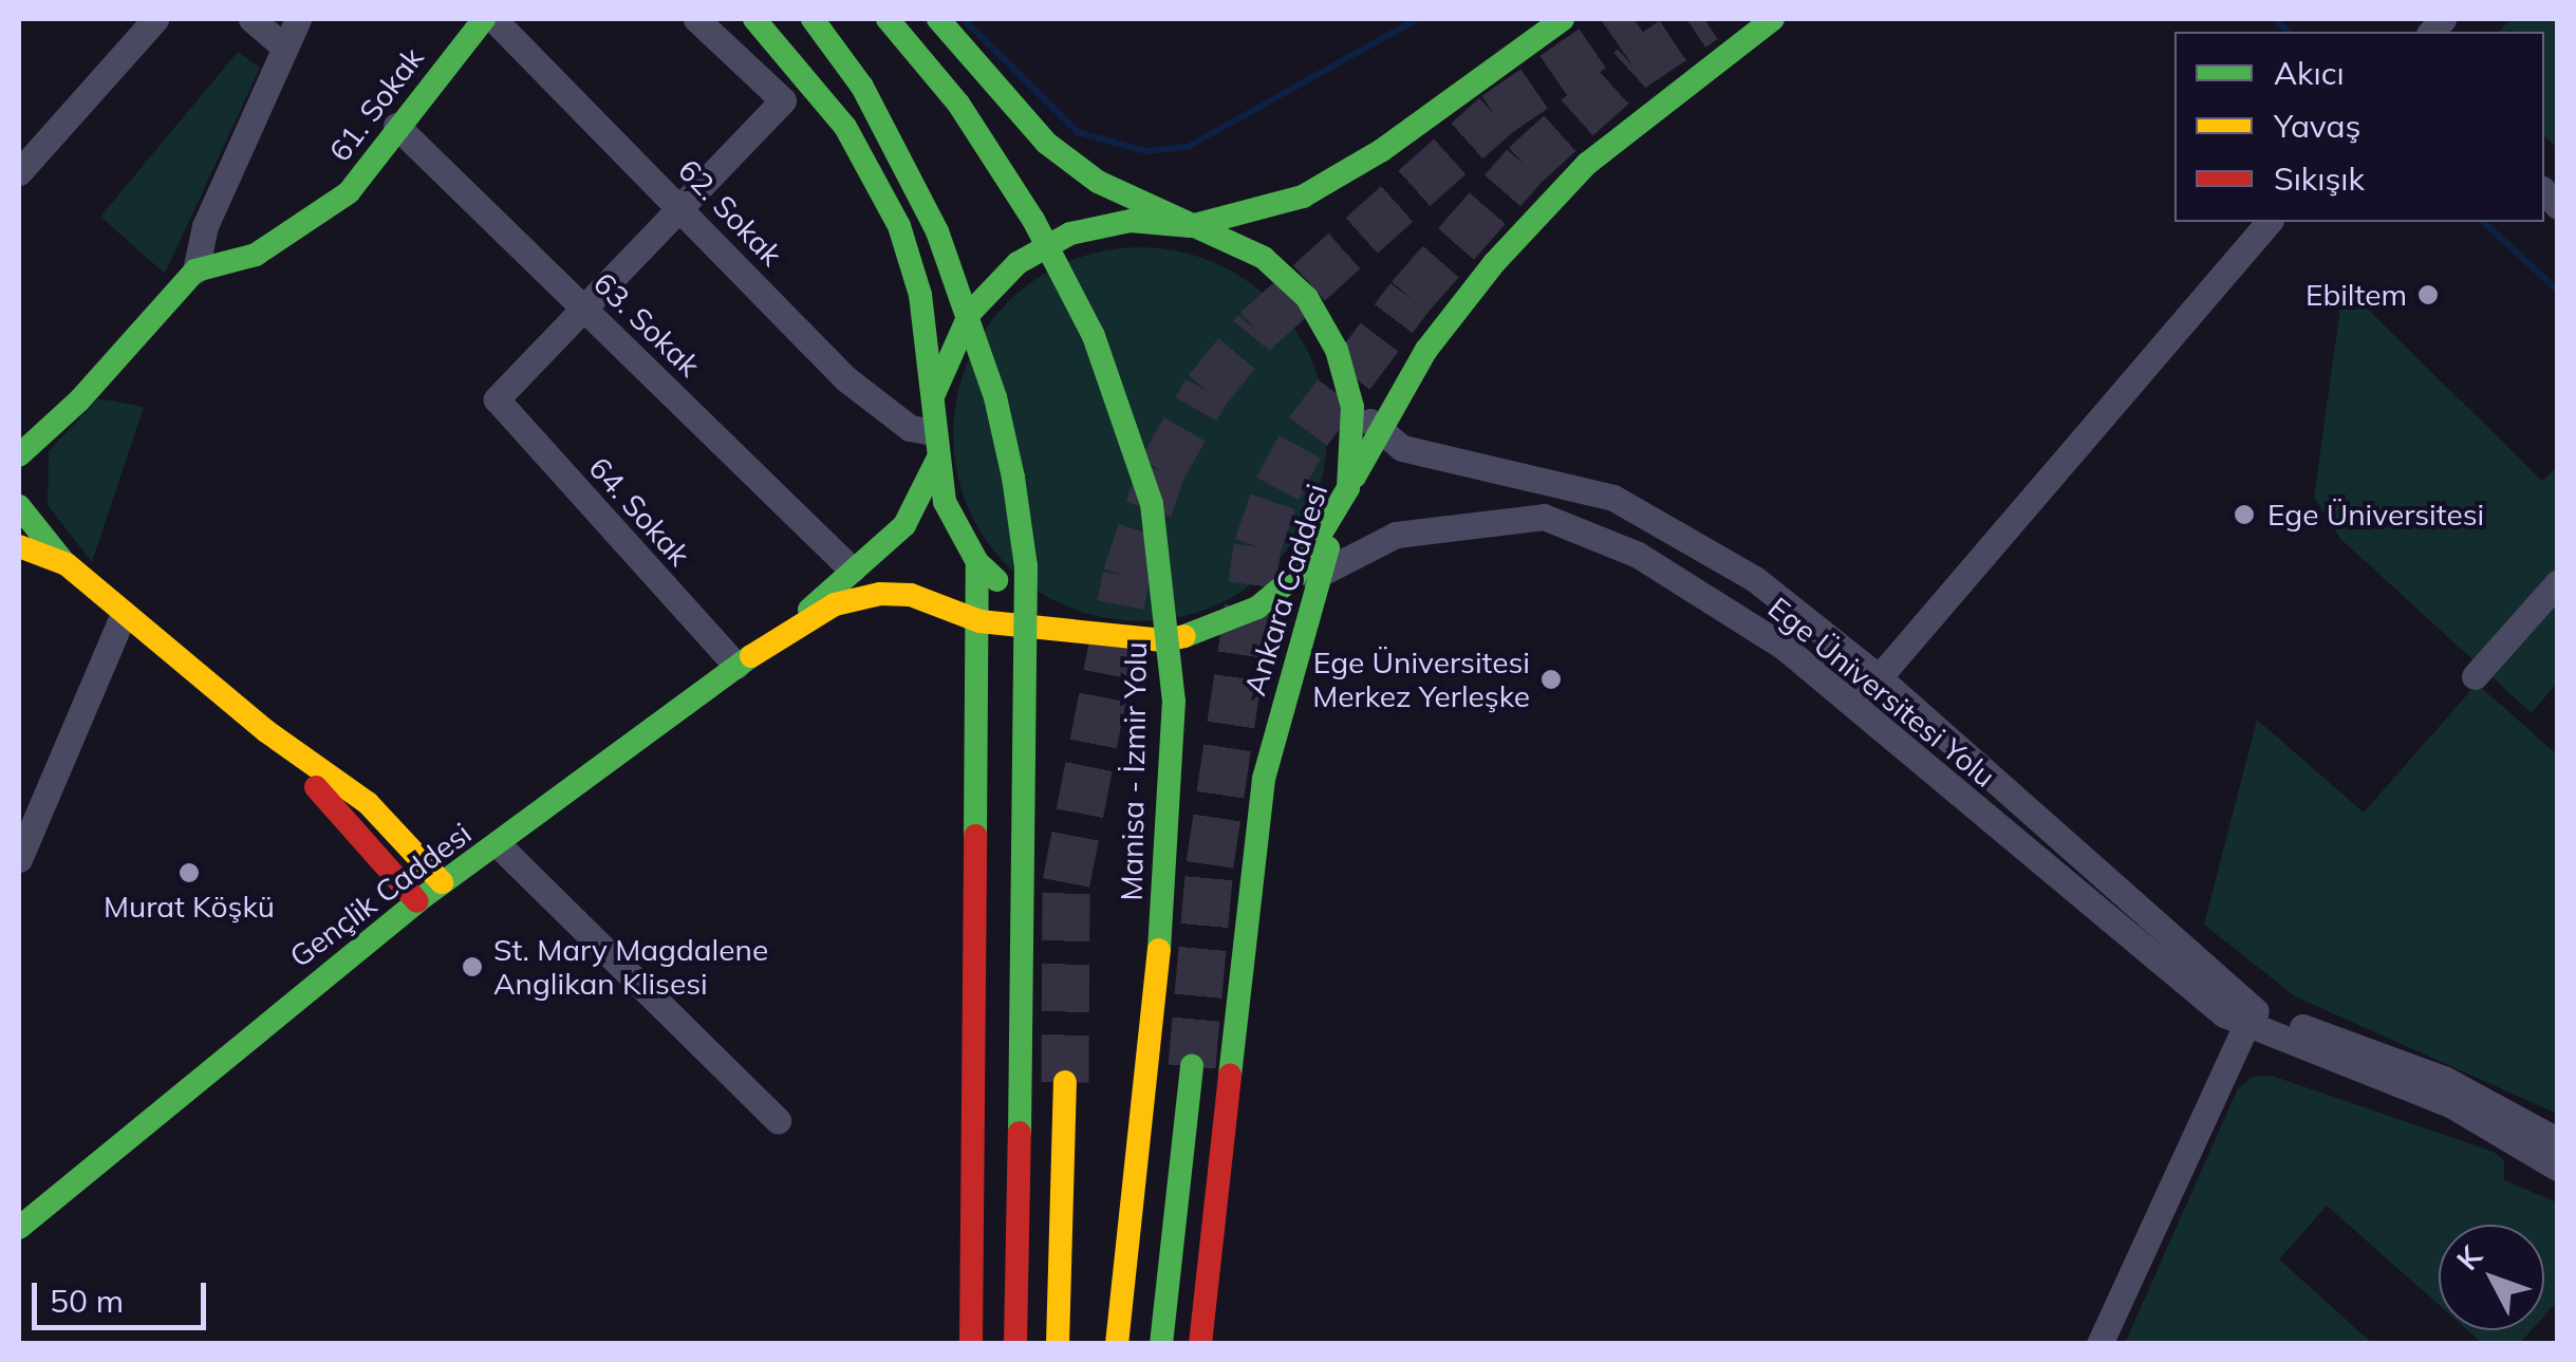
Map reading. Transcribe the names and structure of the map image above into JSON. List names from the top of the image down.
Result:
{
  "streets": {
    "main road": [
      "61. Sokak",
      "Ankara Caddesi",
      "Manisa - İzmir Yolu",
      "Gençlik Caddesi"
    ],
    "street": [
      "62. Sokak",
      "63. Sokak",
      "64. Sokak",
      "Ege Üniversitesi Yolu"
    ]
  },
  "crossings": [
    ["61. Sokak", "63. Sokak"],
    ["63. Sokak", "64. Sokak"],
    ["63. Sokak", "Gençlik Caddesi"],
    ["64. Sokak", "Gençlik Caddesi"],
    ["Ankara Caddesi", "Ege Üniversitesi Yolu"]
  ],
  "places": [
    "Ebiltem",
    "Ege Üniversitesi",
    "Ege Üniversitesi Merkez Yerleşke",
    "Murat Köşkü",
    "St. Mary Magdalene Anglikan Klisesi"
  ],
  "legend": ["Akıcı", "Yavaş", "Sıkışık"],
  "scale_bar": "50 m",
  "north": "top left"
}
